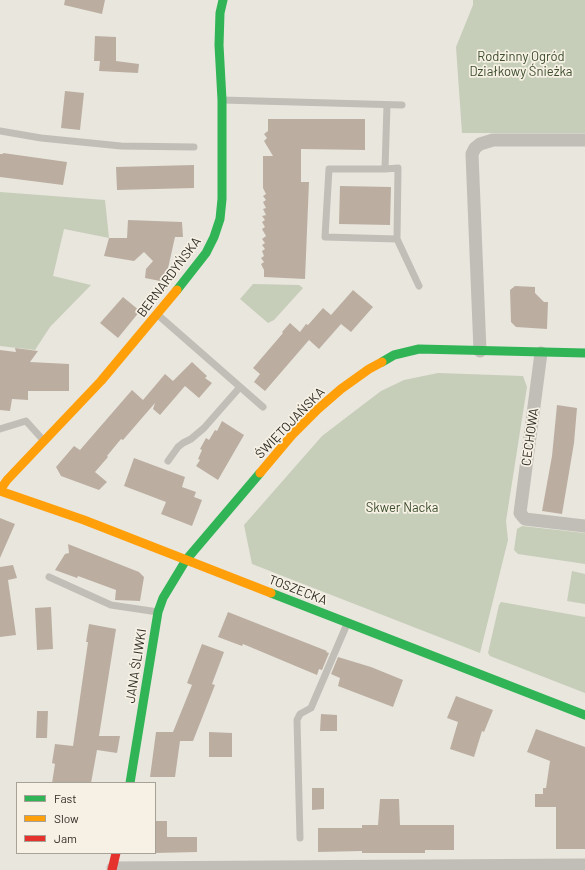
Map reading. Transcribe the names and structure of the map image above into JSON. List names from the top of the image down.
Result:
{
  "streets": {
    "street": [
      "BERNARDYŃSKA",
      "ŚWIĘTOJAŃSKA",
      "CECHOWA",
      "TOSZECKA",
      "JANA ŚLIWKI"
    ]
  },
  "crossings": [
    ["BERNARDYŃSKA", "TOSZECKA"],
    ["ŚWIĘTOJAŃSKA", "CECHOWA"],
    ["ŚWIĘTOJAŃSKA", "TOSZECKA"],
    ["ŚWIĘTOJAŃSKA", "JANA ŚLIWKI"],
    ["TOSZECKA", "JANA ŚLIWKI"]
  ],
  "parks": ["Rodzinny Ogród Działkowy Śnieżka", "Skwer Nacka"],
  "legend": ["Fast", "Slow", "Jam"]
}
